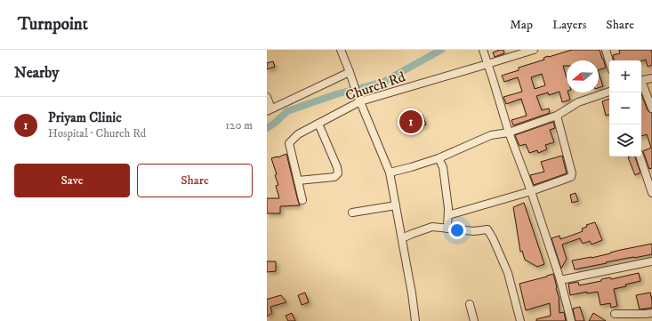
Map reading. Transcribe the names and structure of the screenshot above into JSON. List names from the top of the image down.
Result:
{
  "streets": {
    "street": ["Church Rd"]
  },
  "north": "left",
  "page": {
    "header": "Turnpoint",
    "nav": ["Map", "Layers", "Share"],
    "heading": "Nearby",
    "map_buttons": ["+", "−"],
    "list": [
      {
        "mark": "1",
        "name": "Priyam Clinic",
        "note": "Hospital · Church Rd",
        "value": "120 m"
      }
    ],
    "pins": "1",
    "buttons": ["Save", "Share"]
  }
}
